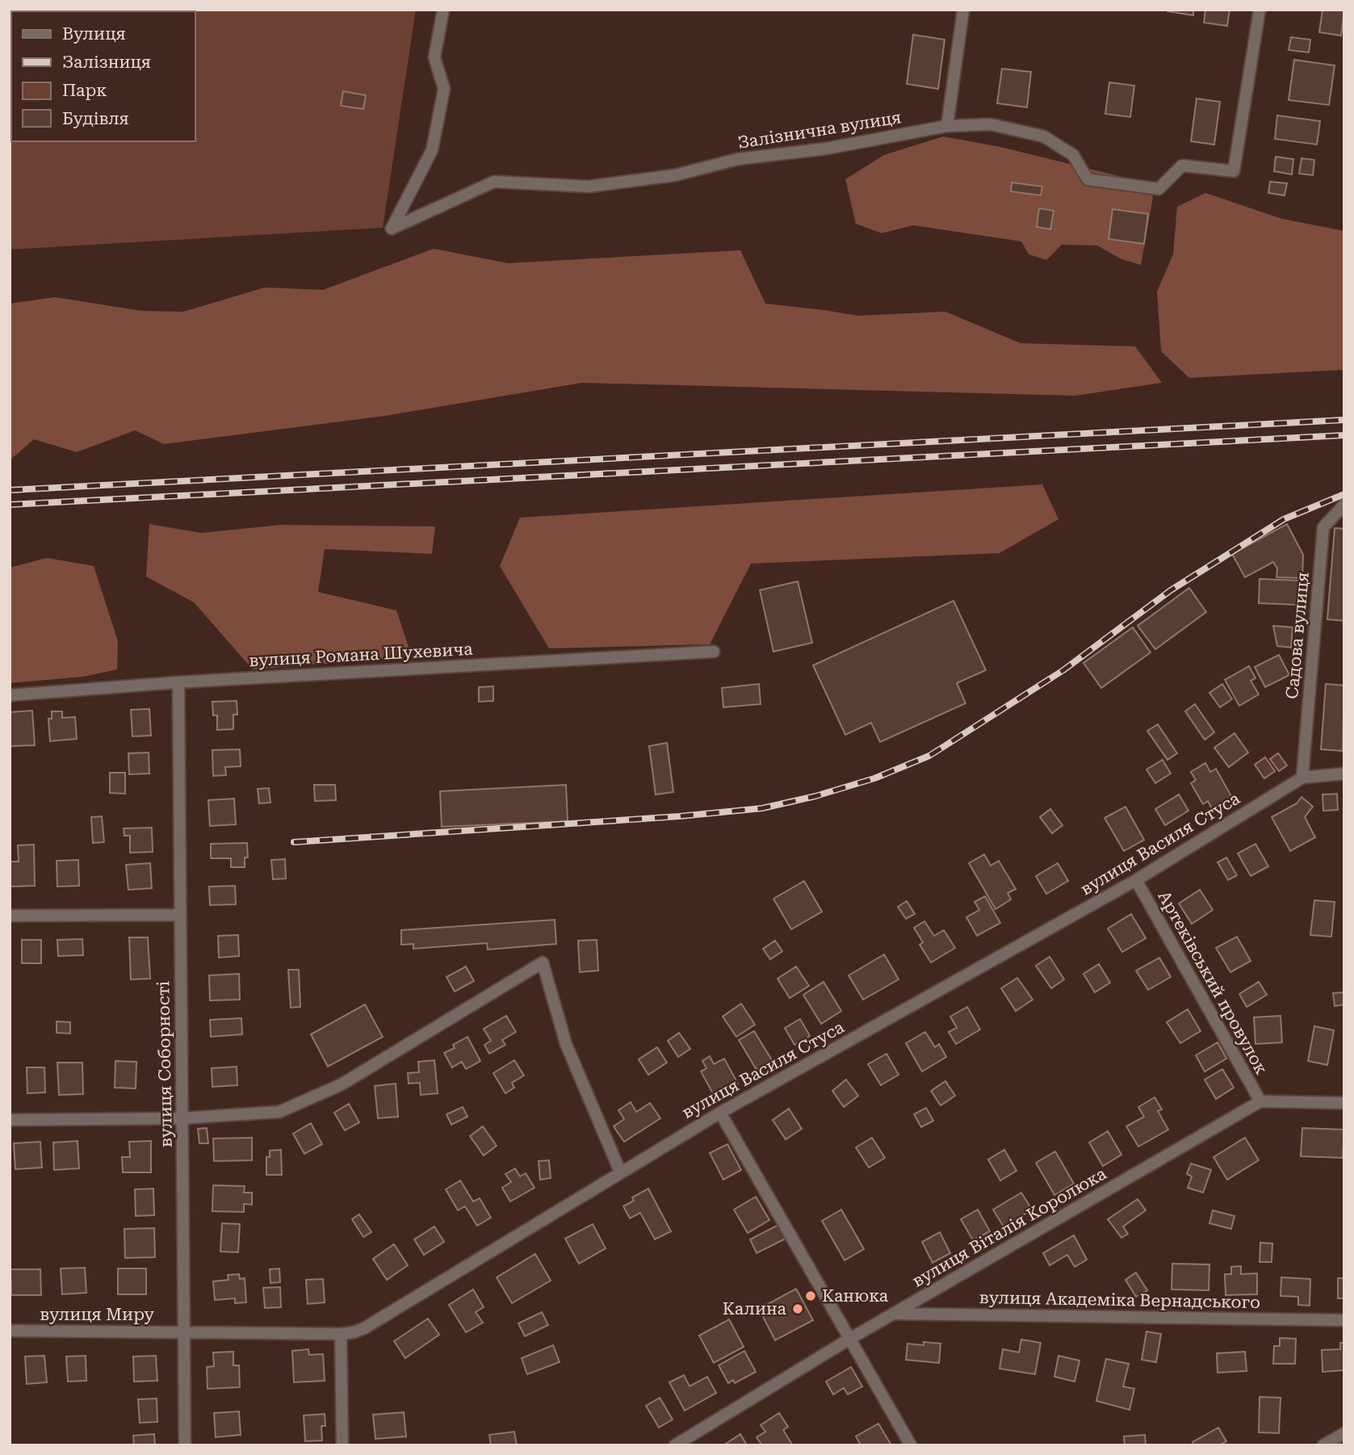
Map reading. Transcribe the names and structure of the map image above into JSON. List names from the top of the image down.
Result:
{
  "streets": {
    "street": [
      "Залізнична вулиця",
      "Садова вулиця",
      "вулиця Романа Шухевича",
      "вулиця Василя Стуса",
      "Артеківський провулок",
      "вулиця Соборності",
      "вулиця Віталія Королюка",
      "вулиця Академіка Вернадського",
      "вулиця Миру"
    ]
  },
  "crossings": [
    ["Садова вулиця", "вулиця Василя Стуса"],
    ["вулиця Романа Шухевича", "вулиця Соборності"],
    ["вулиця Василя Стуса", "Артеківський провулок"],
    ["вулиця Василя Стуса", "вулиця Соборності"],
    ["вулиця Василя Стуса", "вулиця Миру"],
    ["Артеківський провулок", "вулиця Віталія Королюка"],
    ["вулиця Соборності", "вулиця Миру"],
    ["вулиця Віталія Королюка", "вулиця Академіка Вернадського"]
  ],
  "places": ["Канюка", "Калина"],
  "legend": [
    "Вулиця",
    "Залізниця",
    "Парк",
    "Будівля"
  ]
}
